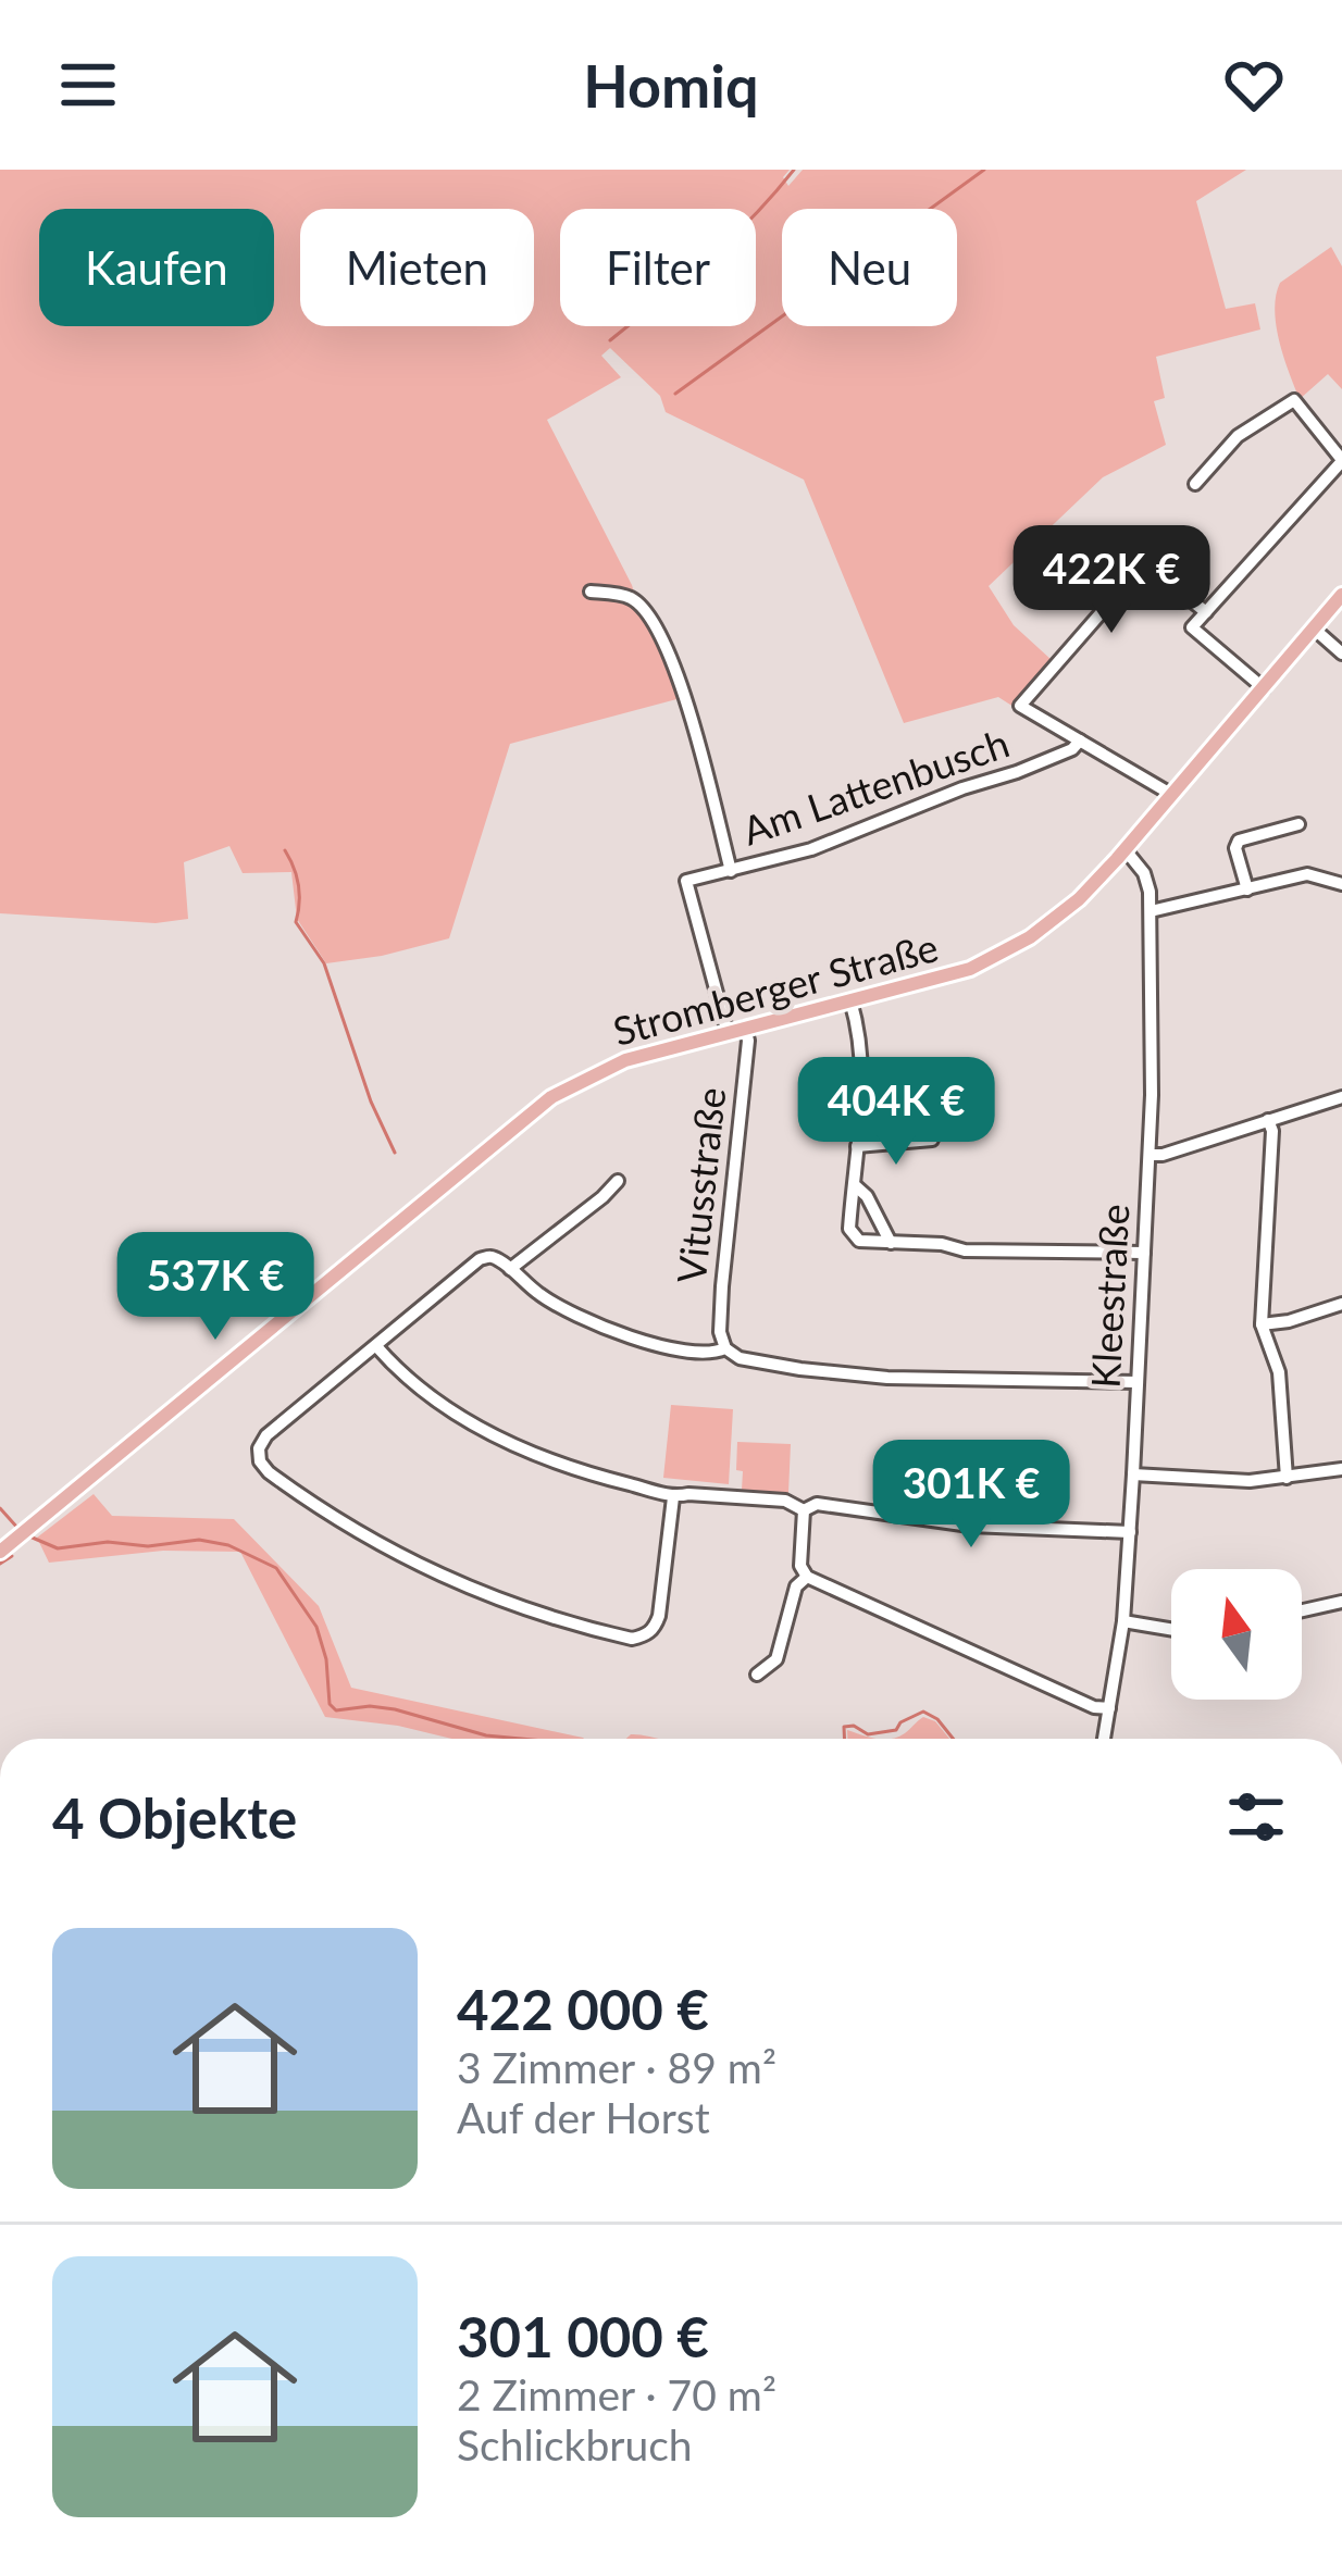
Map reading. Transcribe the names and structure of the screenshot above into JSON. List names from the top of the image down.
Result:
{
  "streets": {
    "main road": ["Stromberger Straße"],
    "street": ["Am Lattenbusch", "Vitusstraße", "Kleestraße"]
  },
  "crossings": [
    ["Am Lattenbusch", "Stromberger Straße"],
    ["Stromberger Straße", "Vitusstraße"],
    ["Stromberger Straße", "Kleestraße"]
  ],
  "north": "top",
  "page": {
    "header": "Homiq",
    "chip": [
      "Kaufen",
      "Mieten",
      "Filter",
      "Neu"
    ],
    "price": [
      "422K €",
      "404K €",
      "537K €",
      "301K €"
    ],
    "heading": "4 Objekte",
    "list": [
      {
        "name": "422 000 €",
        "note": "3 Zimmer · 89 m² · Auf der Horst"
      },
      {
        "name": "301 000 €",
        "note": "2 Zimmer · 70 m² · Schlickbruch"
      }
    ]
  }
}
